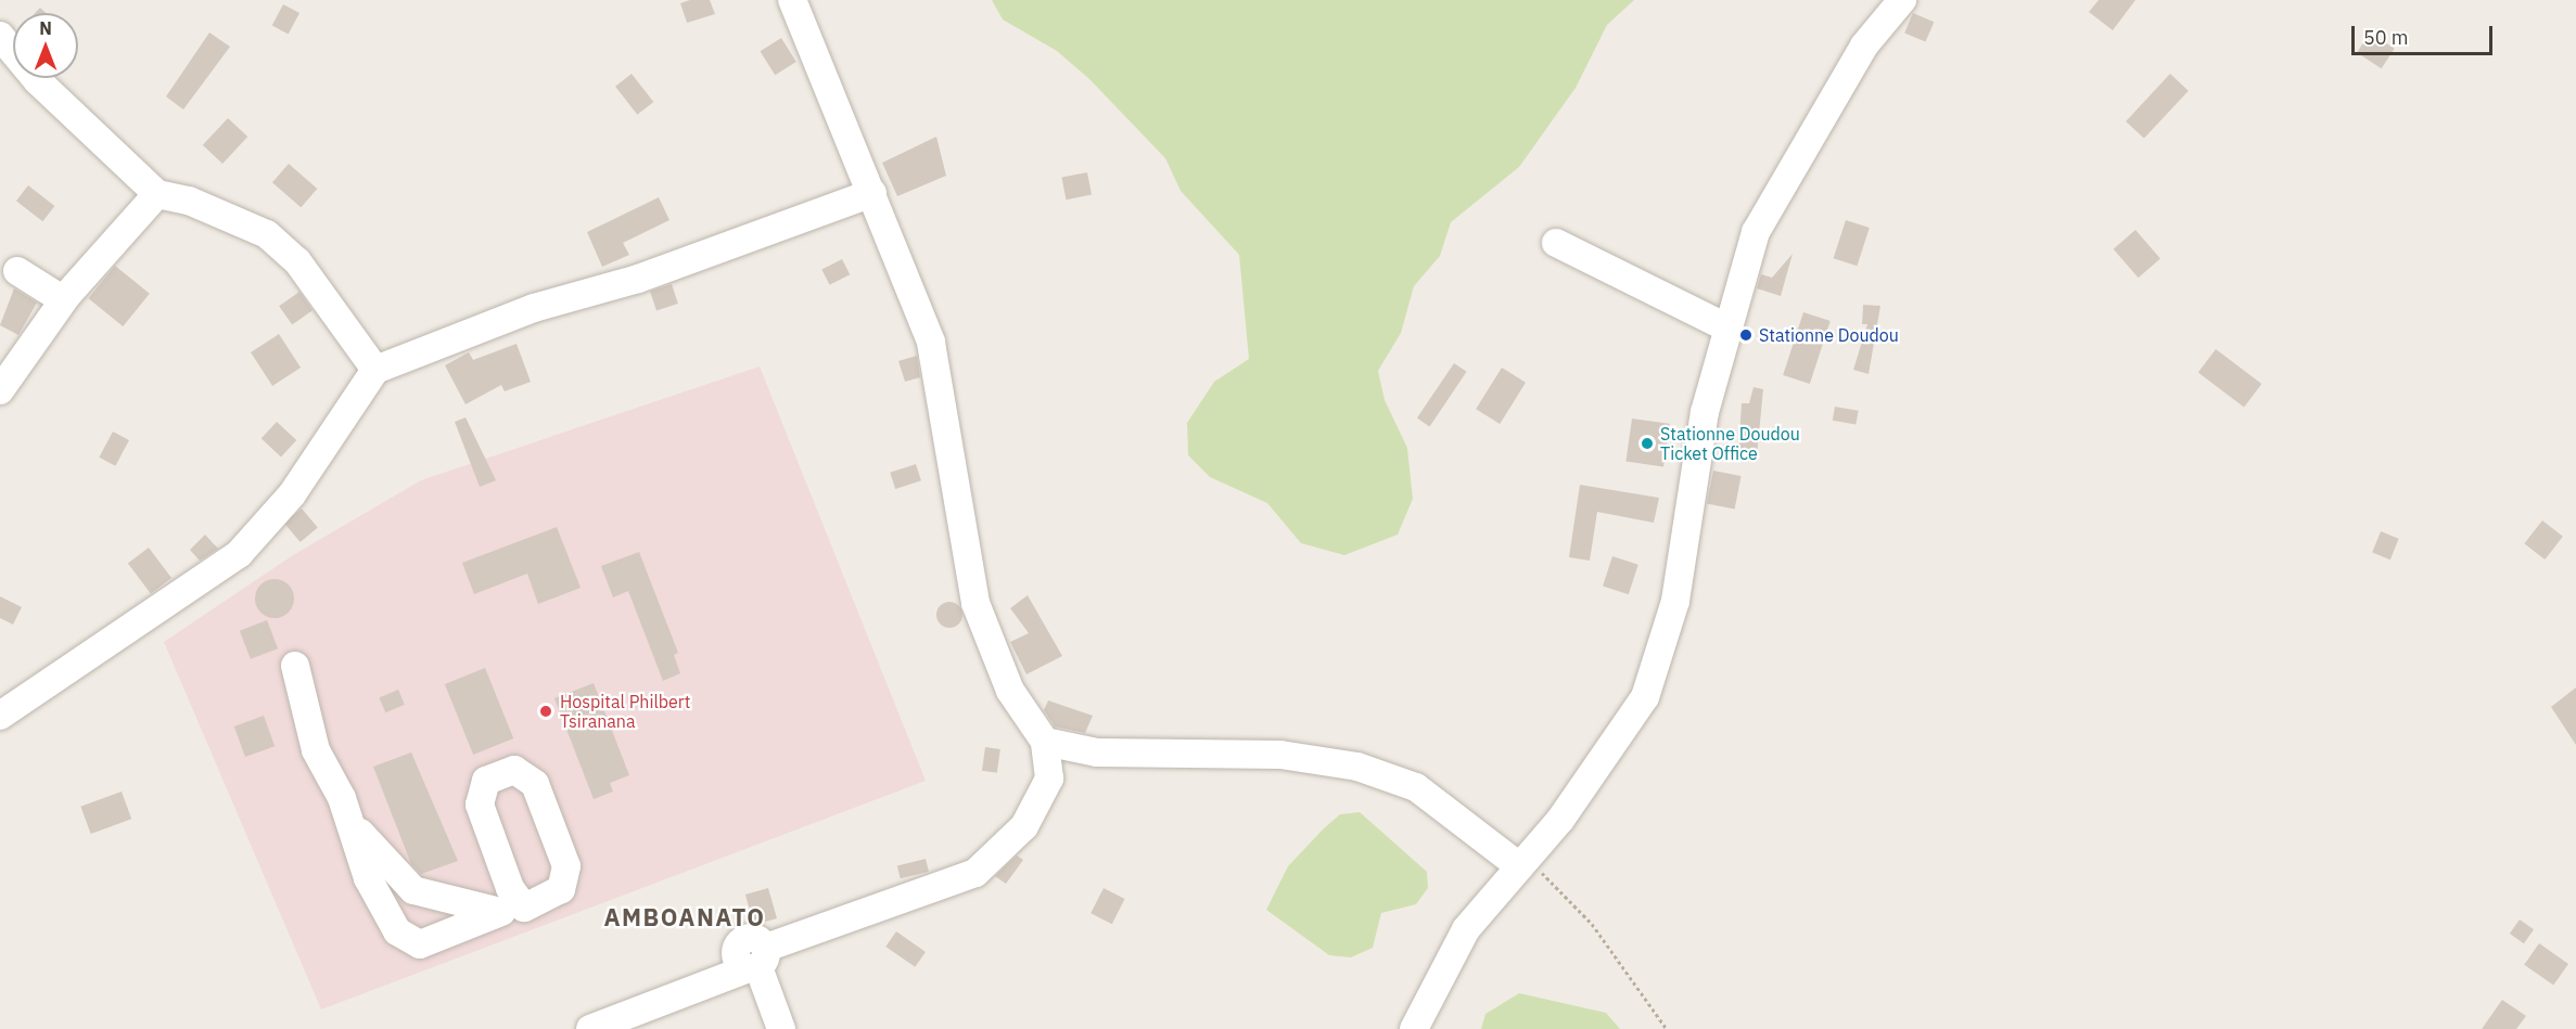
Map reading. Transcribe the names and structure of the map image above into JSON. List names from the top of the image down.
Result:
{
  "districts": ["AMBOANATO"],
  "places": ["Stationne Doudou", "Stationne Doudou Ticket Office", "Hospital Philbert Tsiranana"],
  "scale_bar": "50 m",
  "north": "top"
}
